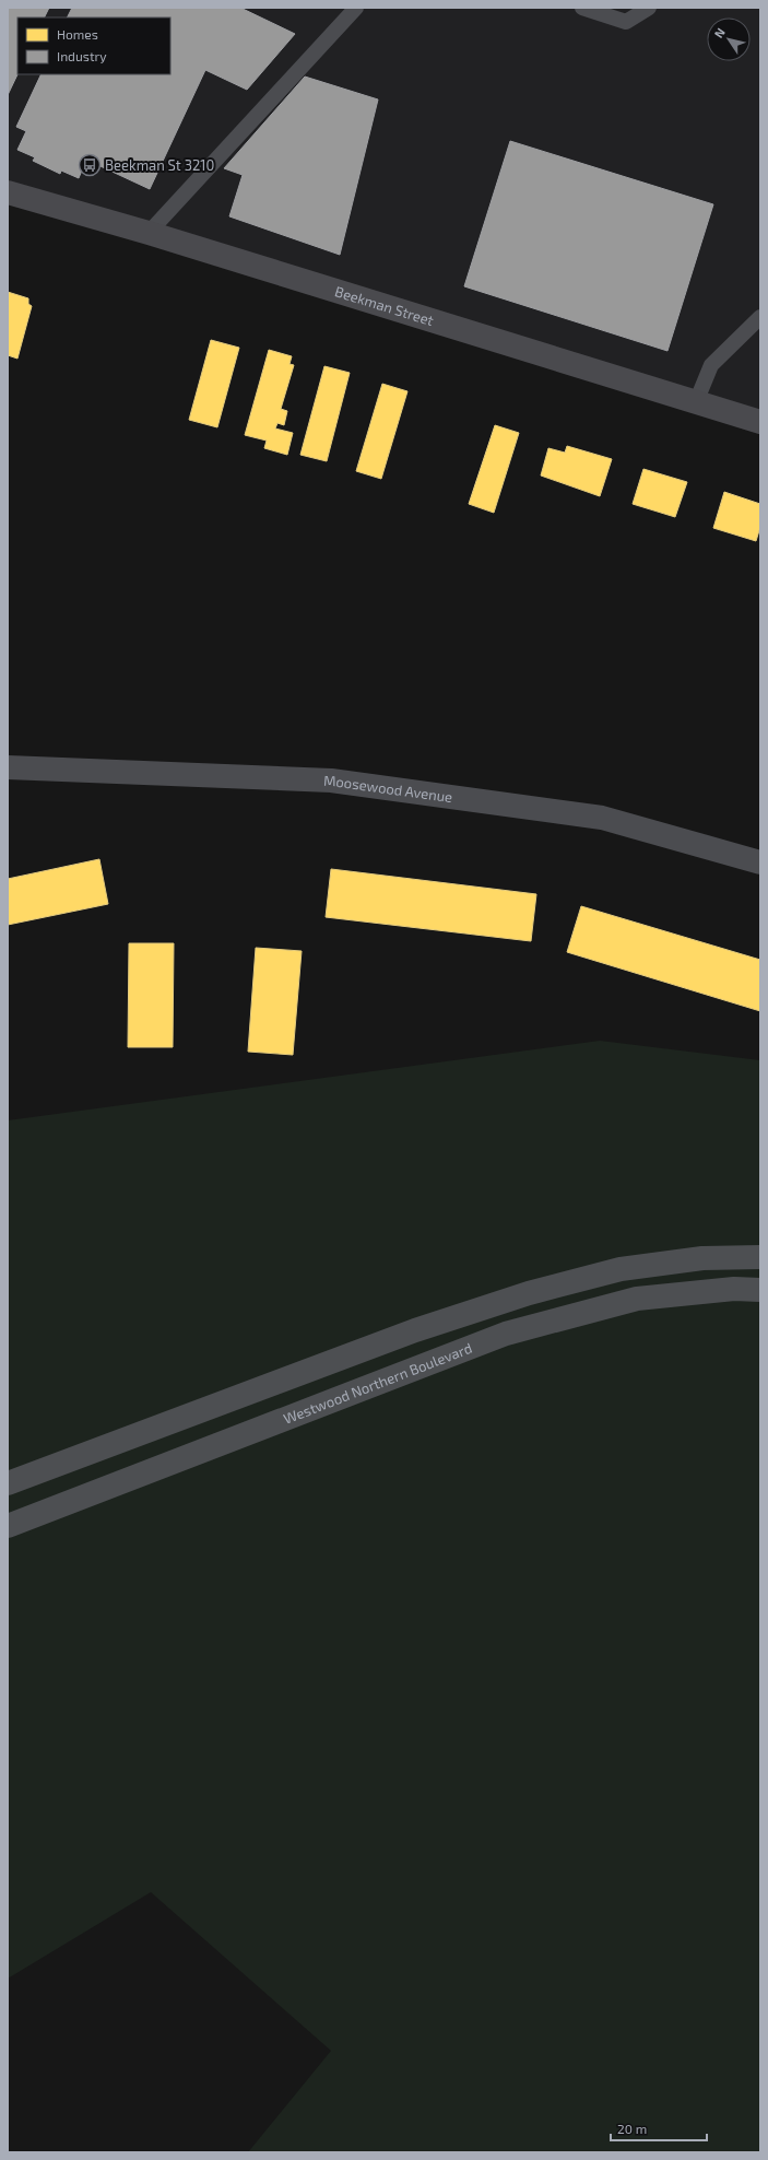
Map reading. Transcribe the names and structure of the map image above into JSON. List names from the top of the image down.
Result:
{
  "streets": {
    "main road": ["Beekman Street", "Westwood Northern Boulevard"],
    "street": ["Moosewood Avenue"]
  },
  "places": {
    "bus stop": ["Beekman St 3210"]
  },
  "legend": ["Homes", "Industry"],
  "scale_bar": "20 m",
  "north": "top left"
}
